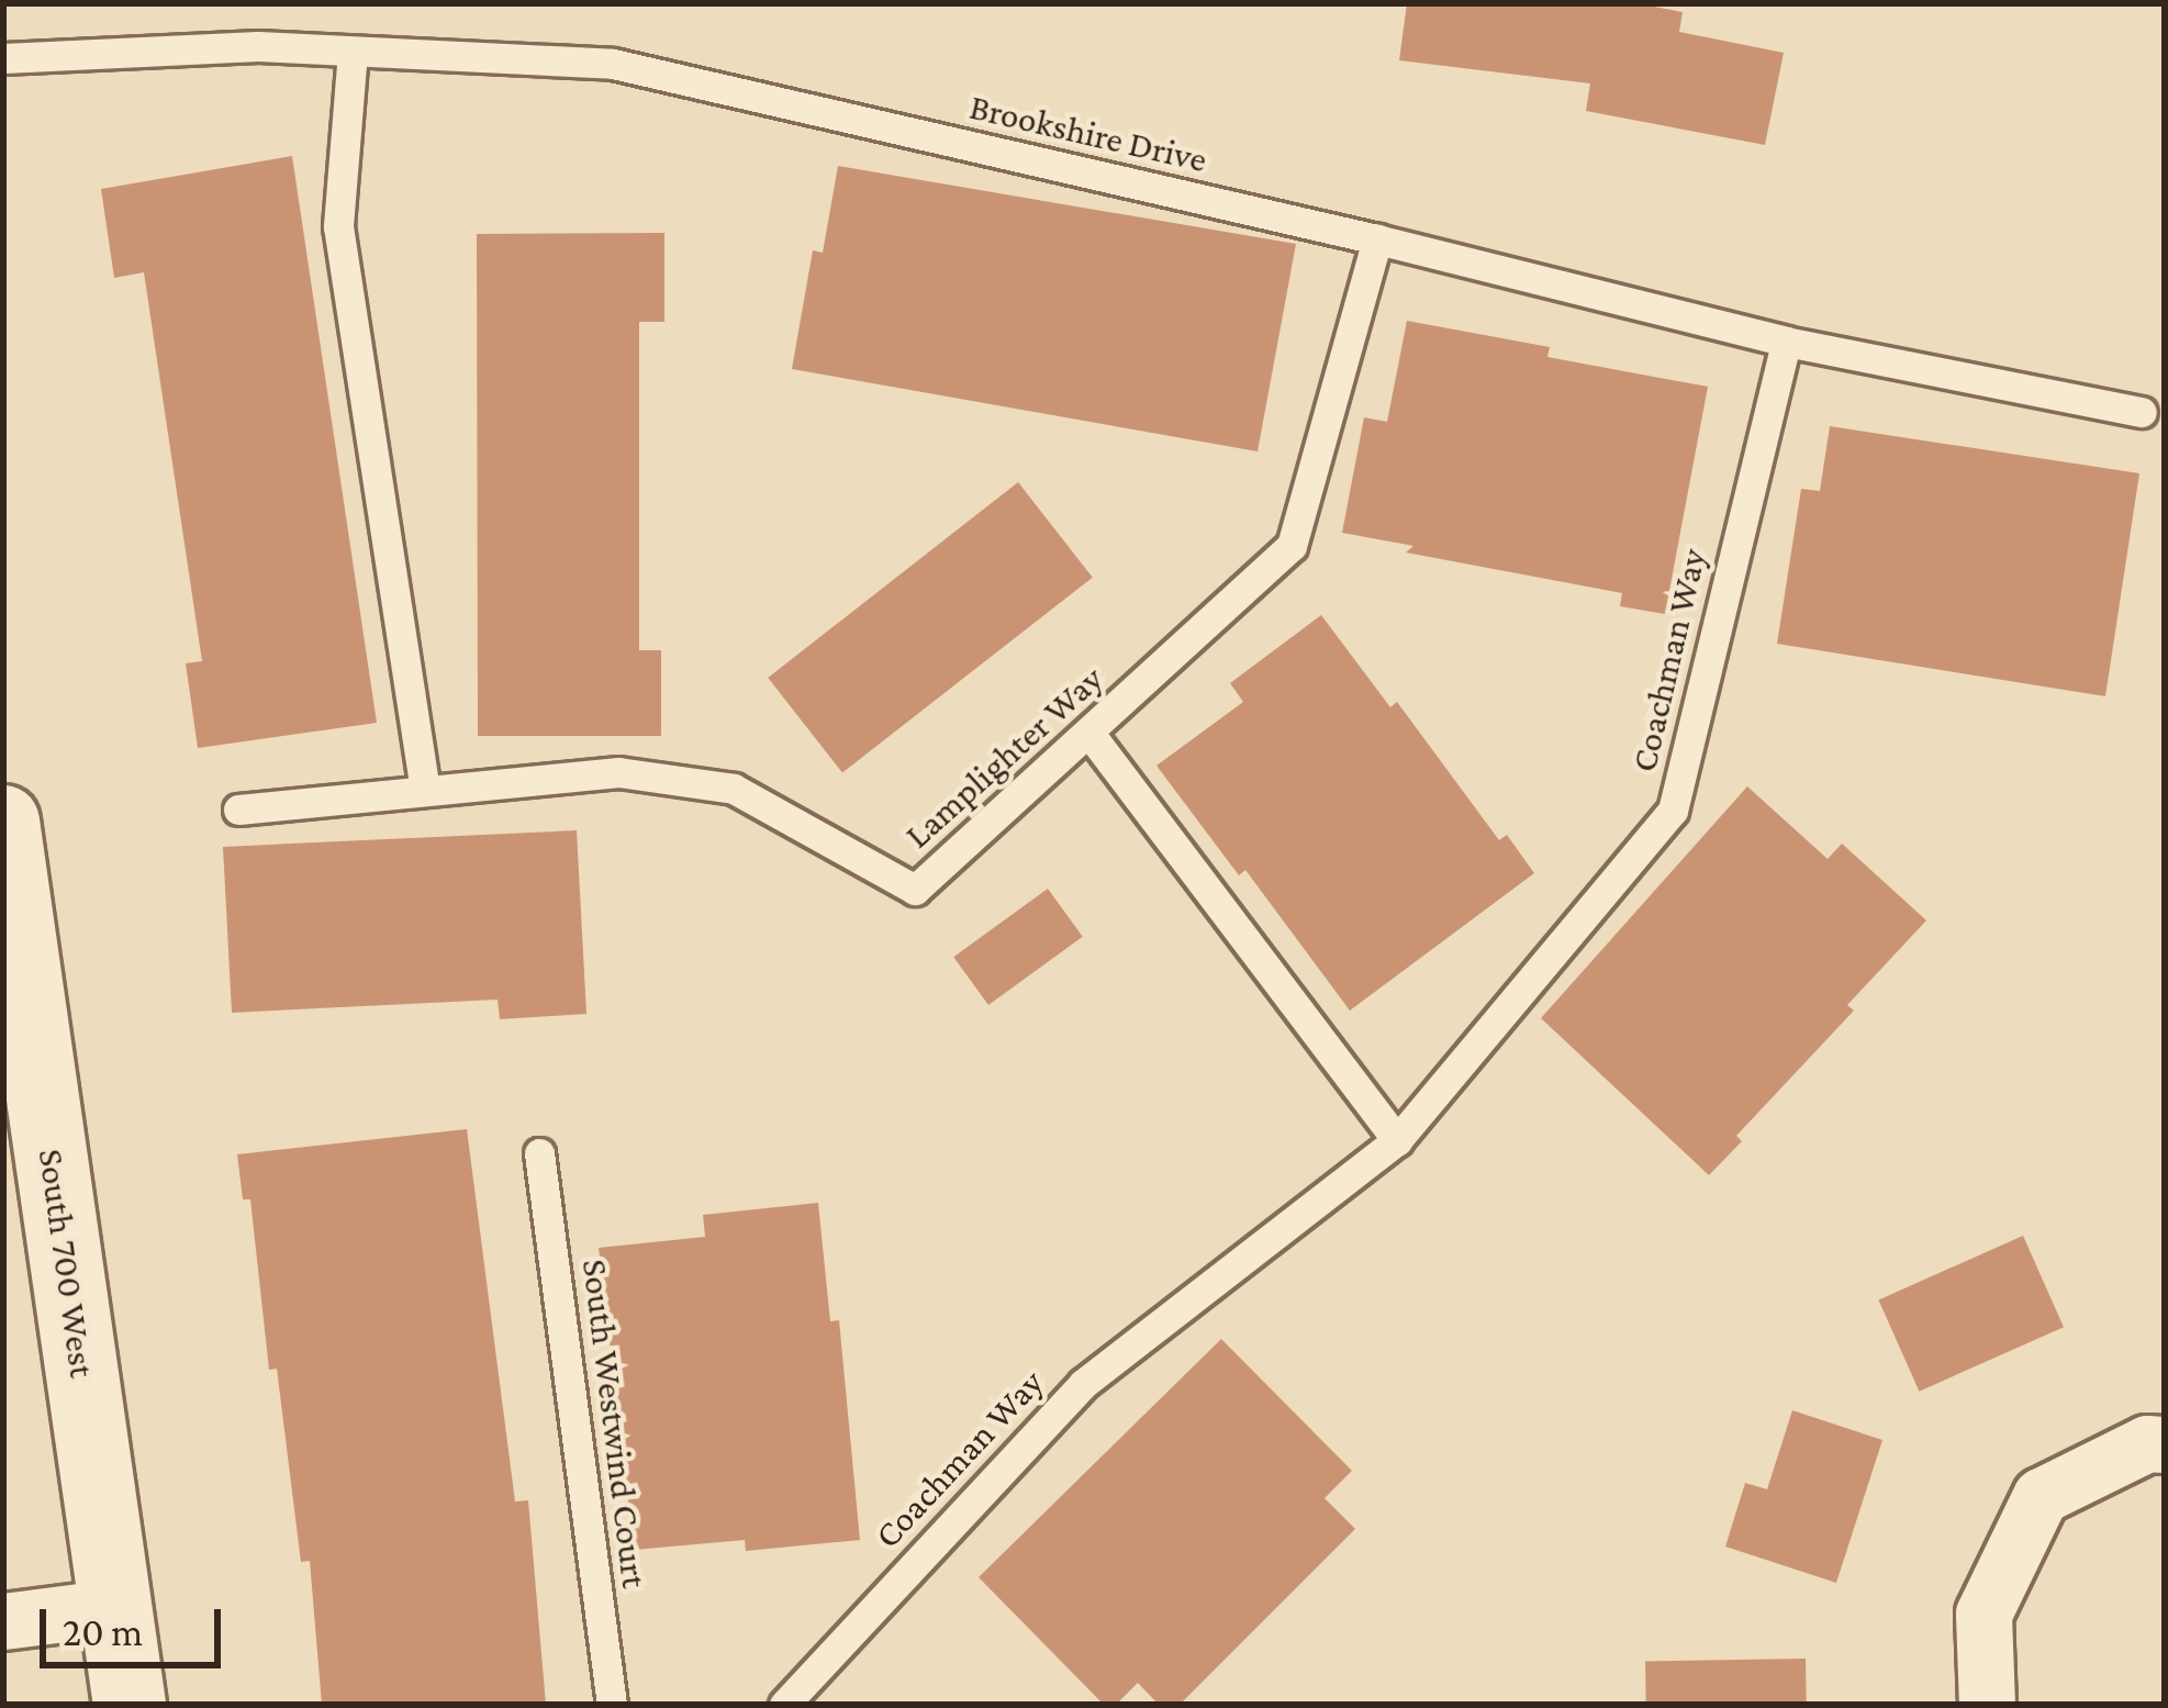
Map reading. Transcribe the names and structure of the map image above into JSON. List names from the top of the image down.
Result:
{
  "streets": {
    "street": ["South 700 West"],
    "lane": [
      "Brookshire Drive",
      "Coachman Way",
      "Lamplighter Way",
      "South Westwind Court"
    ]
  },
  "crossings": [
    ["Brookshire Drive", "Coachman Way"],
    ["Brookshire Drive", "Lamplighter Way"]
  ],
  "scale_bar": "20 m"
}
